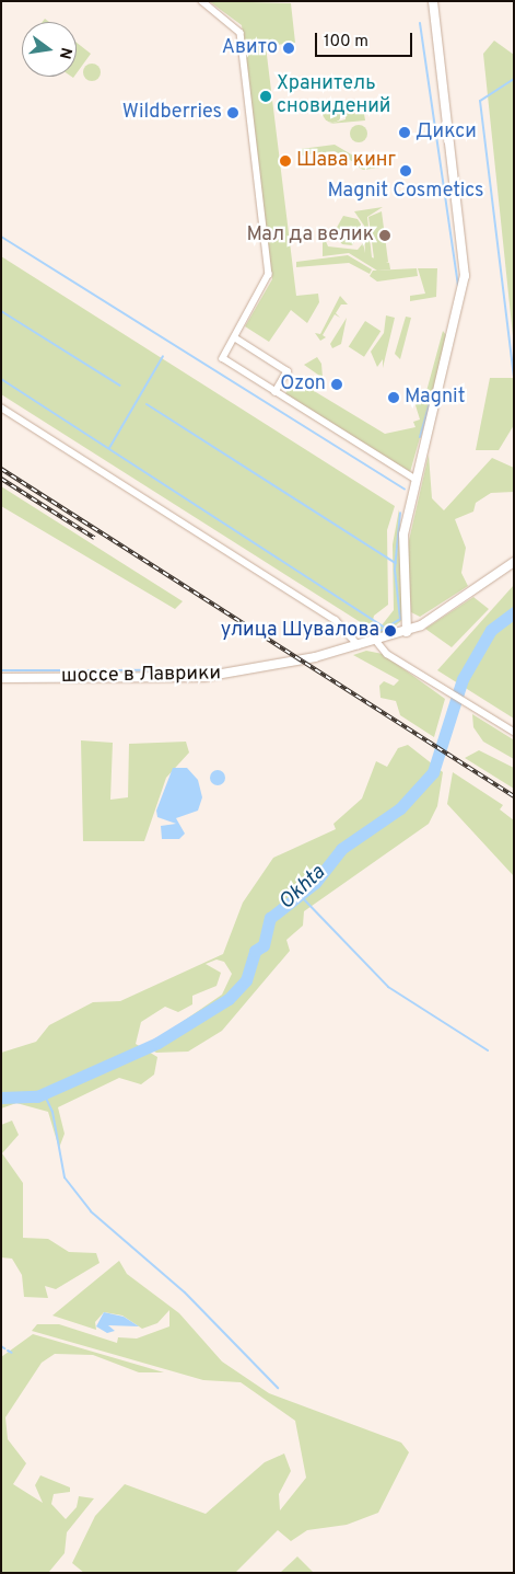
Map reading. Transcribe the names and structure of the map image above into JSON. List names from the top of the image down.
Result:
{
  "streets": {
    "street": ["шоссе в Лаврики"]
  },
  "water": ["Okhta"],
  "places": [
    "Авито",
    "Хранитель сновидений",
    "Wildberries",
    "Дикси",
    "Шава кинг",
    "Magnit Cosmetics",
    "Мал да велик",
    "Ozon",
    "Magnit",
    "улица Шувалова"
  ],
  "scale_bar": "100 m",
  "north": "right"
}
